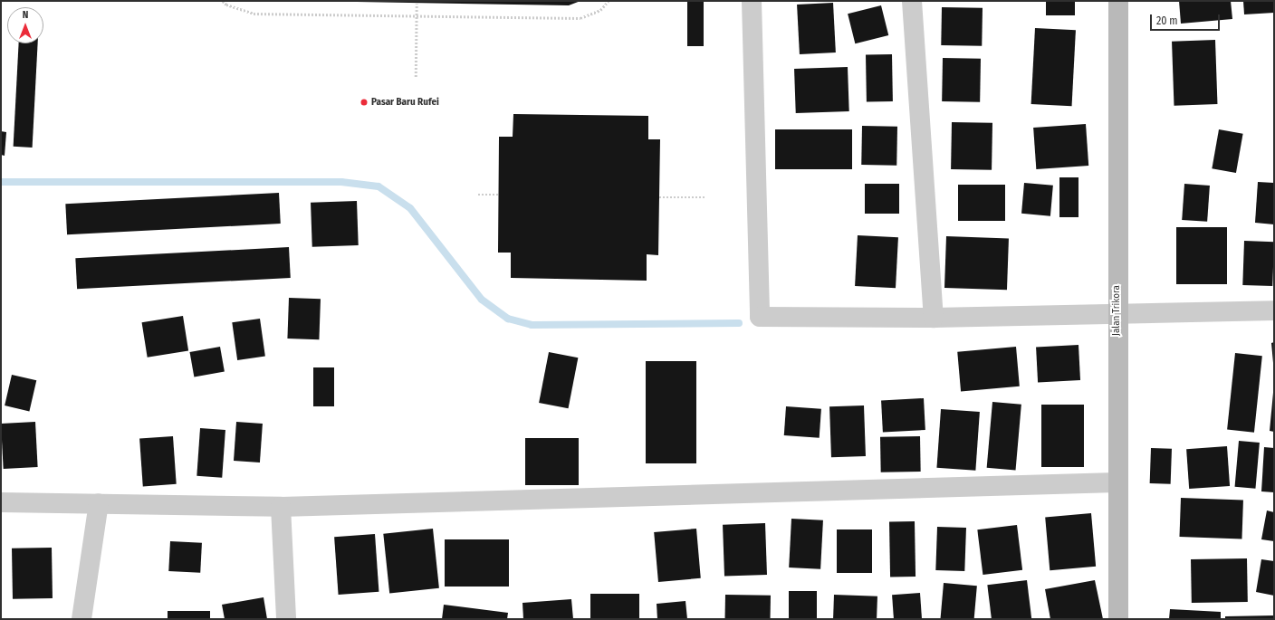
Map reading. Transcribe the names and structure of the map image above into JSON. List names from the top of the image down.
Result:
{
  "streets": {
    "street": ["Jalan Trikora"]
  },
  "places": ["Pasar Baru Rufei"],
  "scale_bar": "20 m",
  "north": "top"
}
